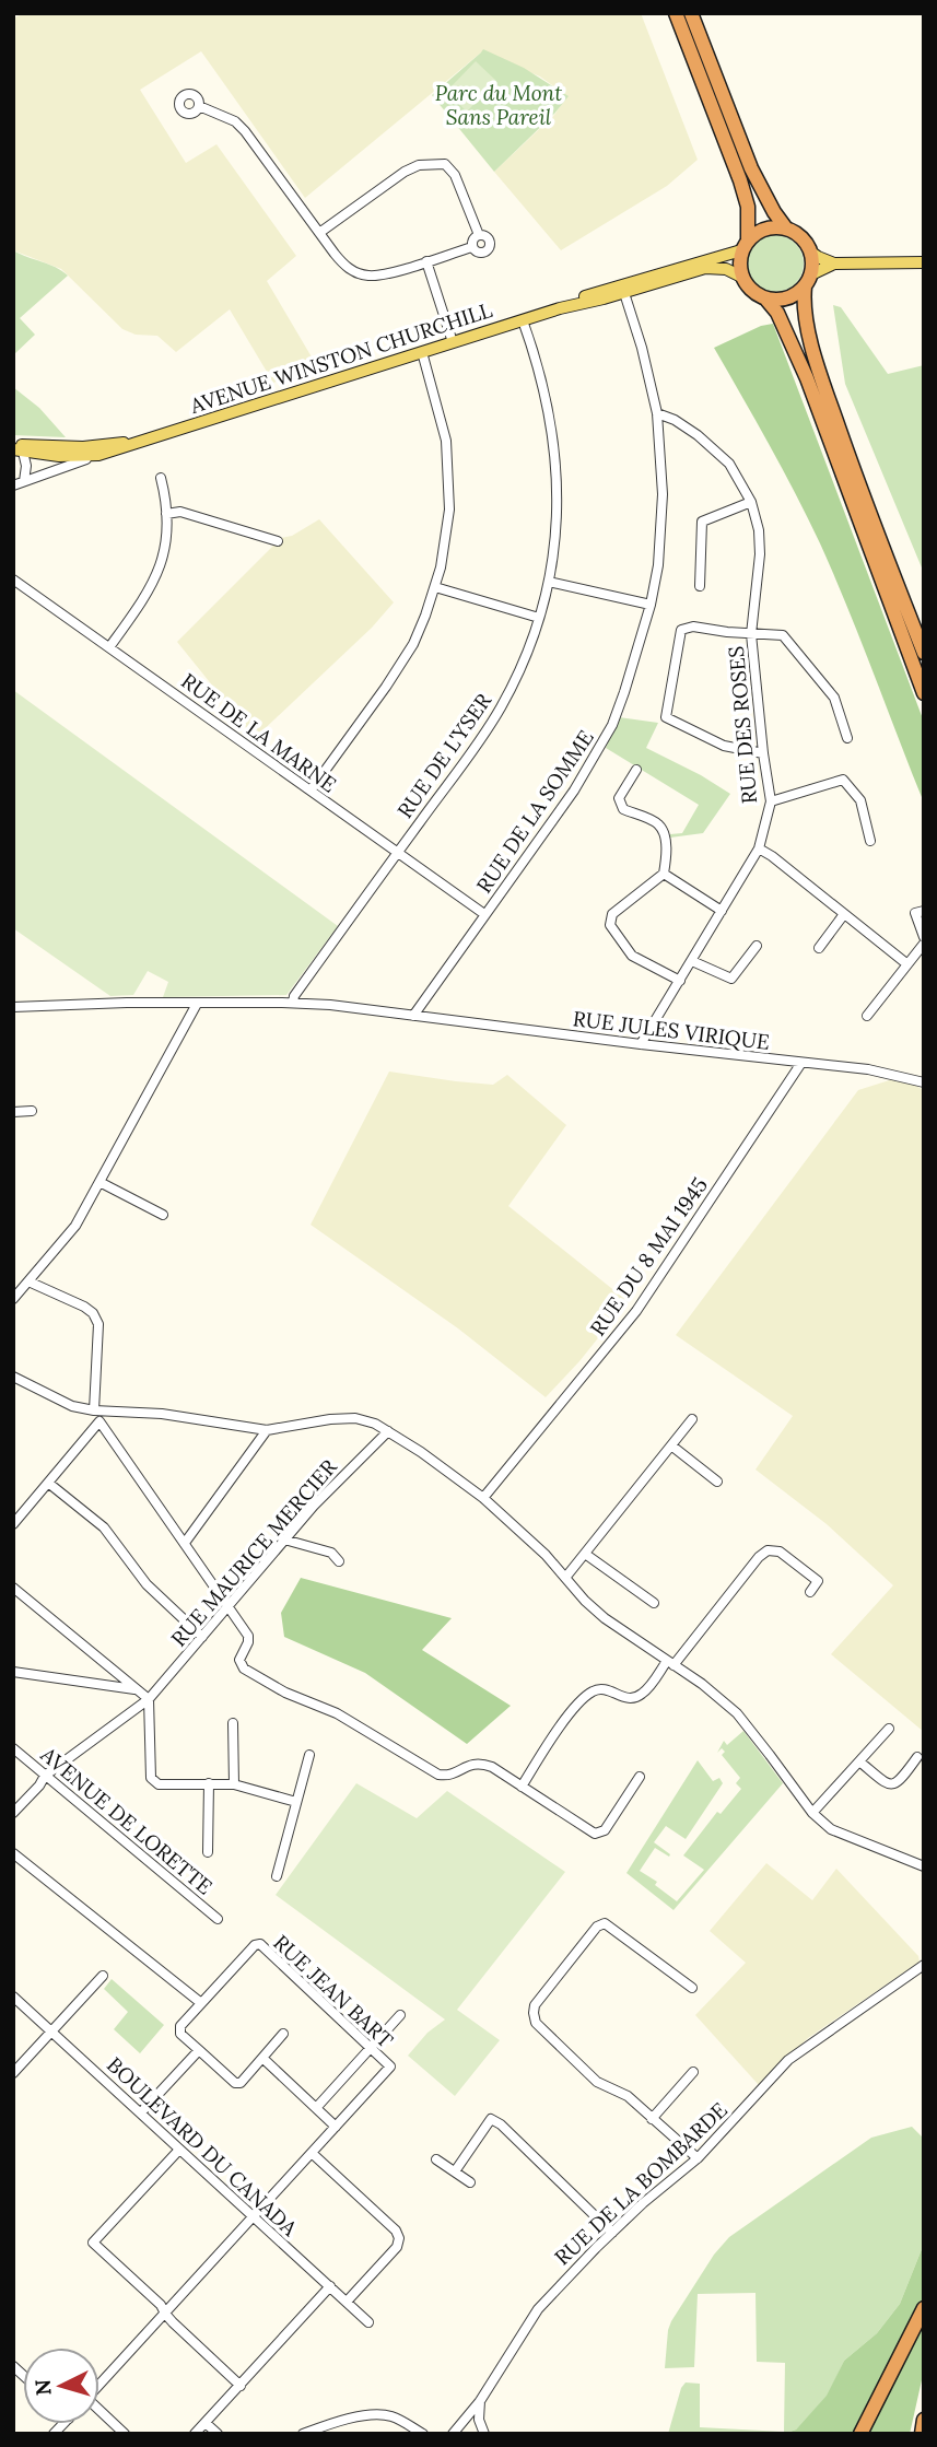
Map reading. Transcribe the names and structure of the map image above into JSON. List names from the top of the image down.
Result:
{
  "streets": {
    "main road": ["AVENUE WINSTON CHURCHILL"],
    "street": [
      "RUE DES ROSES",
      "RUE DE LA MARNE",
      "RUE DE L'YSER",
      "RUE DE LA SOMME",
      "RUE JULES VIRIQUE",
      "RUE DU 8 MAI 1945",
      "RUE MAURICE MERCIER",
      "AVENUE DE LORETTE",
      "RUE JEAN BART",
      "BOULEVARD DU CANADA",
      "RUE DE LA BOMBARDE"
    ]
  },
  "crossings": [
    ["AVENUE WINSTON CHURCHILL", "RUE DE L'YSER"],
    ["AVENUE WINSTON CHURCHILL", "RUE DE LA SOMME"],
    ["RUE DES ROSES", "RUE DE LA SOMME"],
    ["RUE DES ROSES", "RUE JULES VIRIQUE"],
    ["RUE DE LA MARNE", "RUE DE L'YSER"],
    ["RUE DE LA MARNE", "RUE DE LA SOMME"],
    ["RUE DE L'YSER", "RUE JULES VIRIQUE"],
    ["RUE DE LA SOMME", "RUE JULES VIRIQUE"],
    ["RUE JULES VIRIQUE", "RUE DU 8 MAI 1945"],
    ["RUE MAURICE MERCIER", "AVENUE DE LORETTE"]
  ],
  "parks": ["Parc du Mont Sans Pareil"],
  "north": "left"
}
